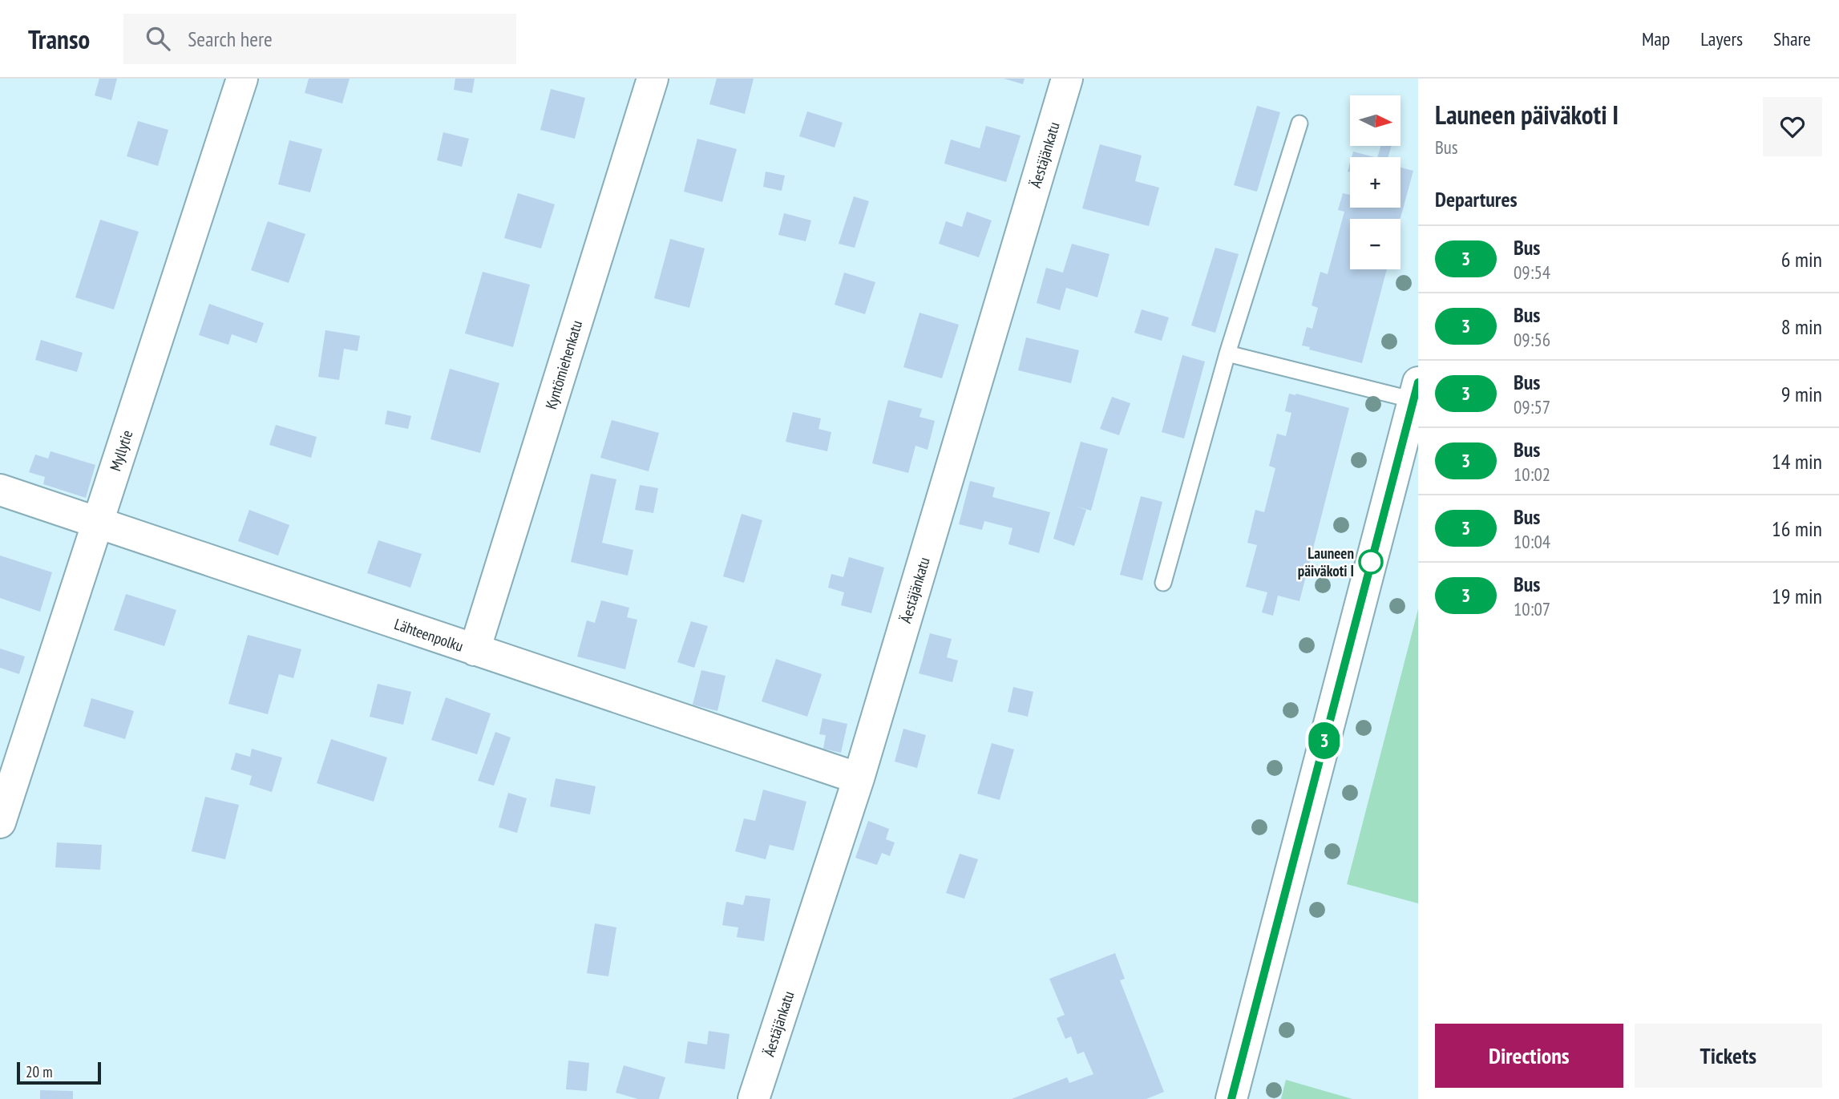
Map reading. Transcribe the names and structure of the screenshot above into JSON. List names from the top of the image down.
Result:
{
  "streets": {
    "street": [
      "Äestäjänkatu",
      "Kyntömiehenkatu",
      "Myllytie",
      "Lähteenpolku"
    ]
  },
  "crossings": [
    ["Äestäjänkatu", "Lähteenpolku"],
    ["Kyntömiehenkatu", "Lähteenpolku"],
    ["Myllytie", "Lähteenpolku"]
  ],
  "places": ["Launeen päiväkoti I"],
  "lines": ["bus line 3"],
  "scale_bar": "20 m",
  "north": "right",
  "page": {
    "header": "Transo",
    "search": "Search here",
    "nav": ["Map", "Layers", "Share"],
    "on_map": "3",
    "heading": [
      ["Launeen päiväkoti I", "Bus"],
      "Departures"
    ],
    "map_buttons": ["+", "−"],
    "list": [
      {
        "mark": "3",
        "name": "Bus",
        "note": "09:54",
        "value": "6 min"
      },
      {
        "mark": "3",
        "name": "Bus",
        "note": "09:56",
        "value": "8 min"
      },
      {
        "mark": "3",
        "name": "Bus",
        "note": "09:57",
        "value": "9 min"
      },
      {
        "mark": "3",
        "name": "Bus",
        "note": "10:02",
        "value": "14 min"
      },
      {
        "mark": "3",
        "name": "Bus",
        "note": "10:04",
        "value": "16 min"
      },
      {
        "mark": "3",
        "name": "Bus",
        "note": "10:07",
        "value": "19 min"
      }
    ],
    "buttons": ["Directions", "Tickets"],
    "scale": "20 m"
  }
}
